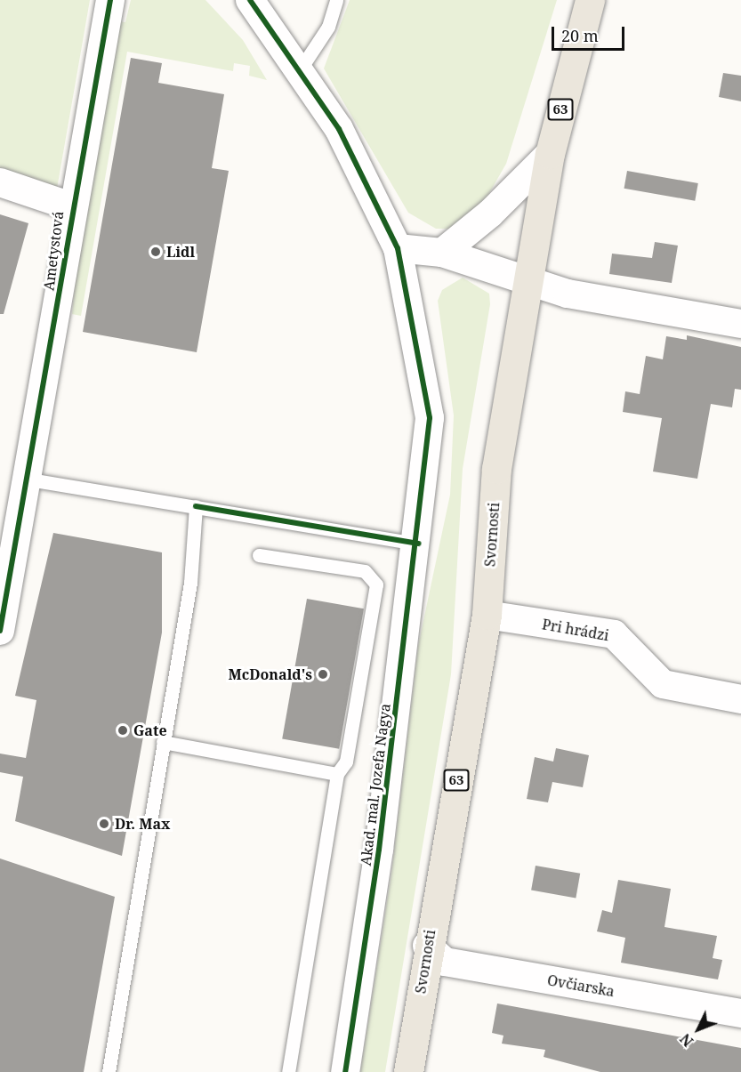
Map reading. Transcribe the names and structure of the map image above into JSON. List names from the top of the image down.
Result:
{
  "streets": {
    "main road": ["63", "Svornosti"],
    "street": [
      "Ametystová",
      "Pri hrádzi",
      "Akad. mal. Jozefa Nagya",
      "Ovčiarska"
    ]
  },
  "crossings": [
    ["Svornosti", "Pri hrádzi"],
    ["Svornosti", "Ovčiarska"]
  ],
  "places": [
    "Lidl",
    "McDonald's",
    "Gate",
    "Dr. Max"
  ],
  "scale_bar": "20 m",
  "north": "bottom left"
}
